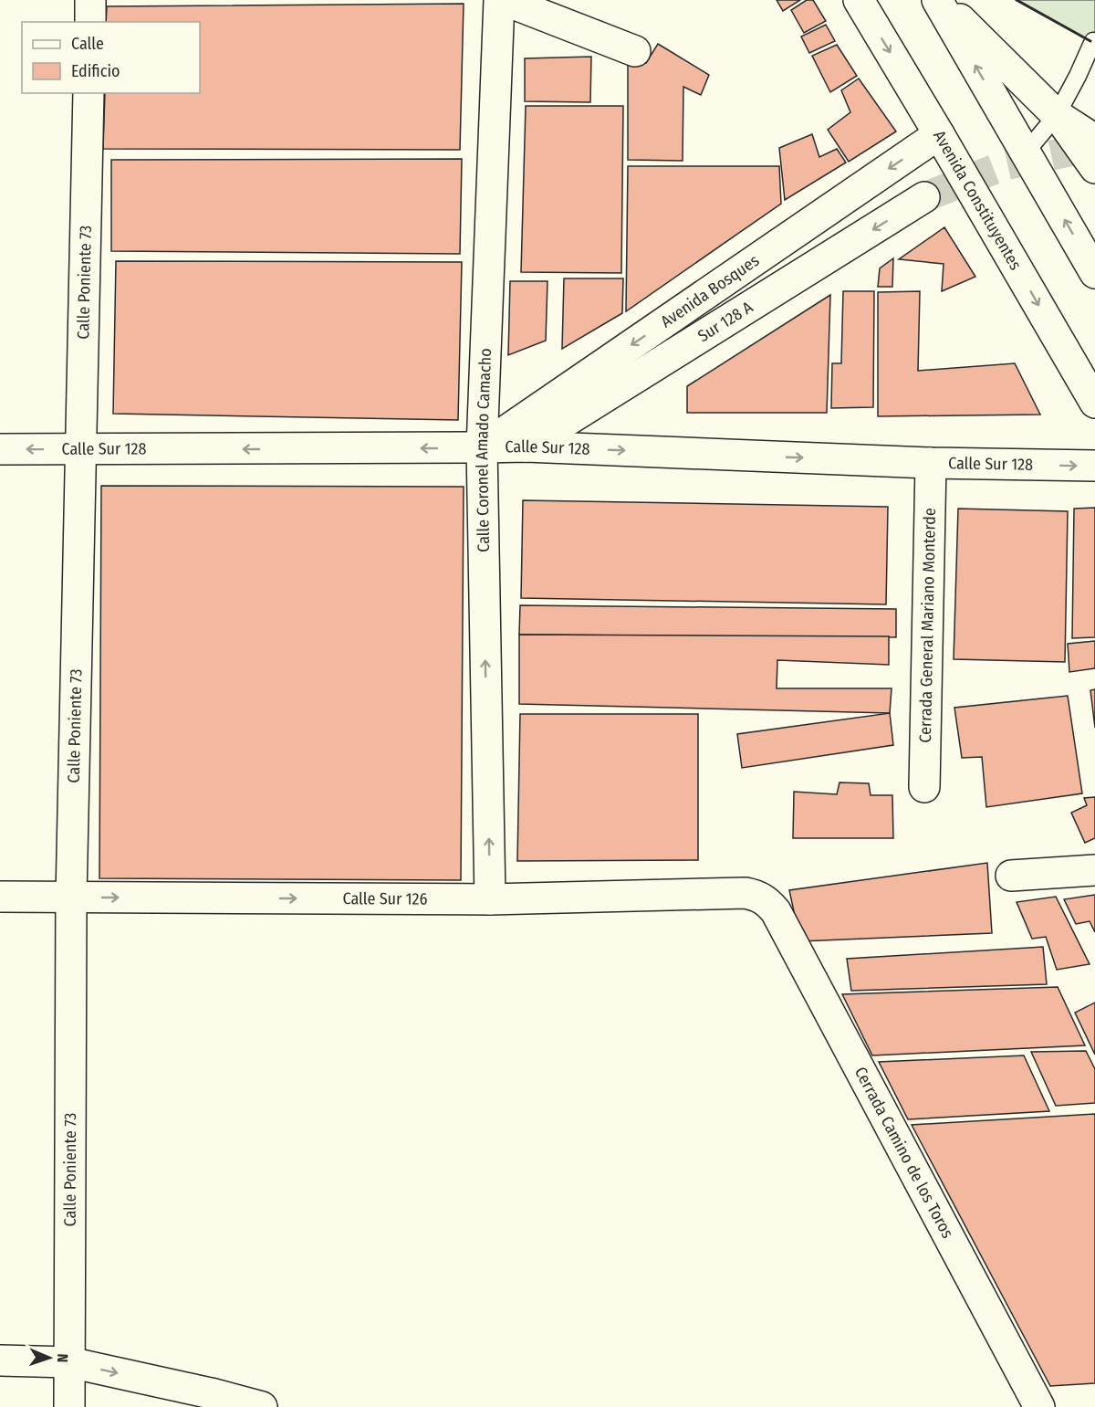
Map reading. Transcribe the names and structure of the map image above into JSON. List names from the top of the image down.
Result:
{
  "streets": {
    "main road": [
      "Avenida Constituyentes",
      "Calle Poniente 73",
      "Avenida Bosques",
      "Sur 128 A",
      "Calle Sur 128",
      "Calle Coronel Amado Camacho",
      "Cerrada General Mariano Monterde",
      "Calle Sur 126",
      "Cerrada Camino de los Toros"
    ]
  },
  "crossings": [
    ["Avenida Constituyentes", "Avenida Bosques"],
    ["Calle Poniente 73", "Calle Sur 128"],
    ["Calle Poniente 73", "Calle Sur 126"],
    ["Avenida Bosques", "Calle Sur 128"],
    ["Avenida Bosques", "Calle Coronel Amado Camacho"],
    ["Sur 128 A", "Calle Sur 128"],
    ["Calle Sur 128", "Calle Coronel Amado Camacho"],
    ["Calle Sur 128", "Cerrada General Mariano Monterde"],
    ["Calle Coronel Amado Camacho", "Calle Sur 126"],
    ["Calle Sur 126", "Cerrada Camino de los Toros"]
  ],
  "one_way": [
    "Avenida Bosques",
    "Sur 128 A",
    "Calle Coronel Amado Camacho",
    "Calle Sur 126"
  ],
  "legend": ["Calle", "Edificio"],
  "north": "right"
}
